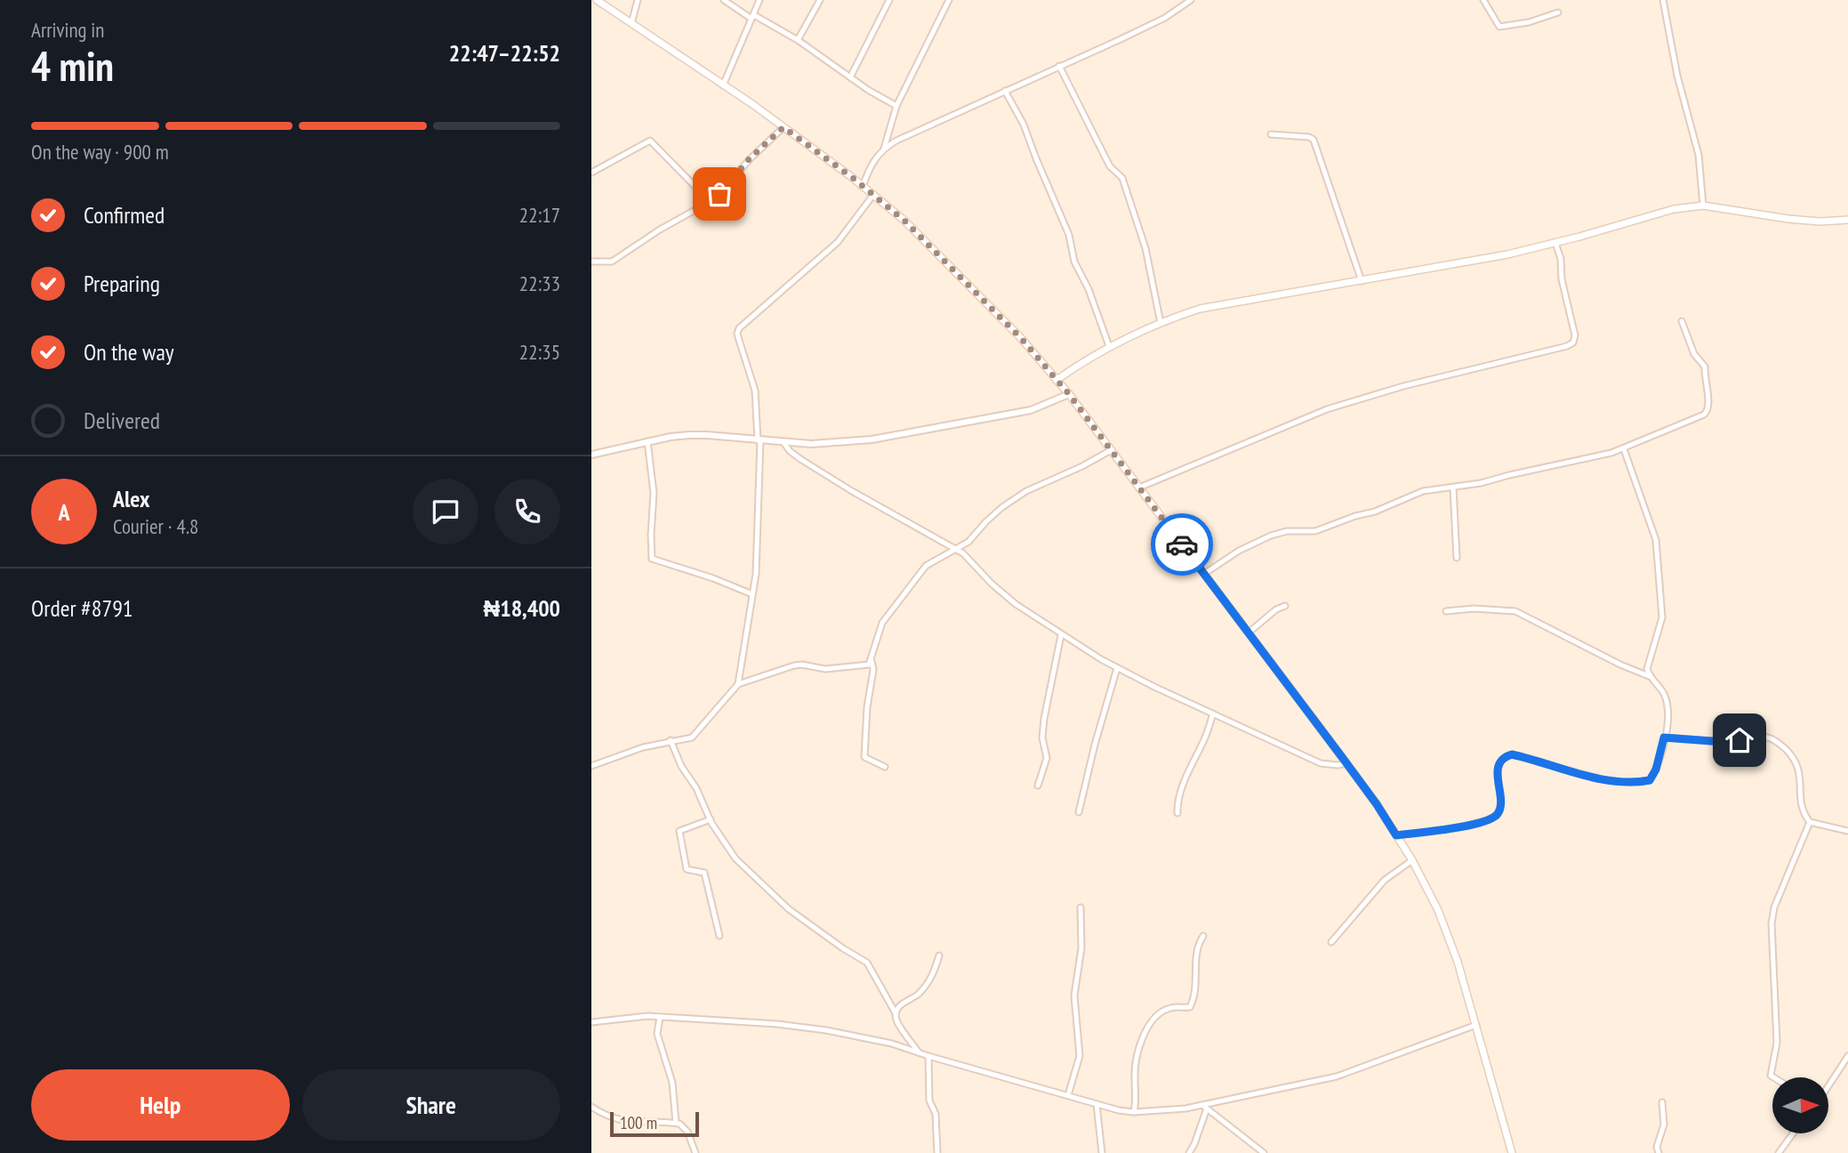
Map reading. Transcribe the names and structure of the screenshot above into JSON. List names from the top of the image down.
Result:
{
  "scale_bar": "100 m",
  "north": "right",
  "page": {
    "heading": ["4 min", "Arriving in", "22:47–22:52"],
    "panel": [
      "Alex",
      "Courier · 4.8",
      "Order #8791",
      "₦18,400"
    ],
    "bar": "On the way · 900 m",
    "list": [
      ["Confirmed", "22:17"],
      ["Preparing", "22:33"],
      ["On the way", "22:35"],
      "Delivered"
    ],
    "round": "A",
    "buttons": ["Help", "Share"],
    "scale": "100 m"
  }
}
